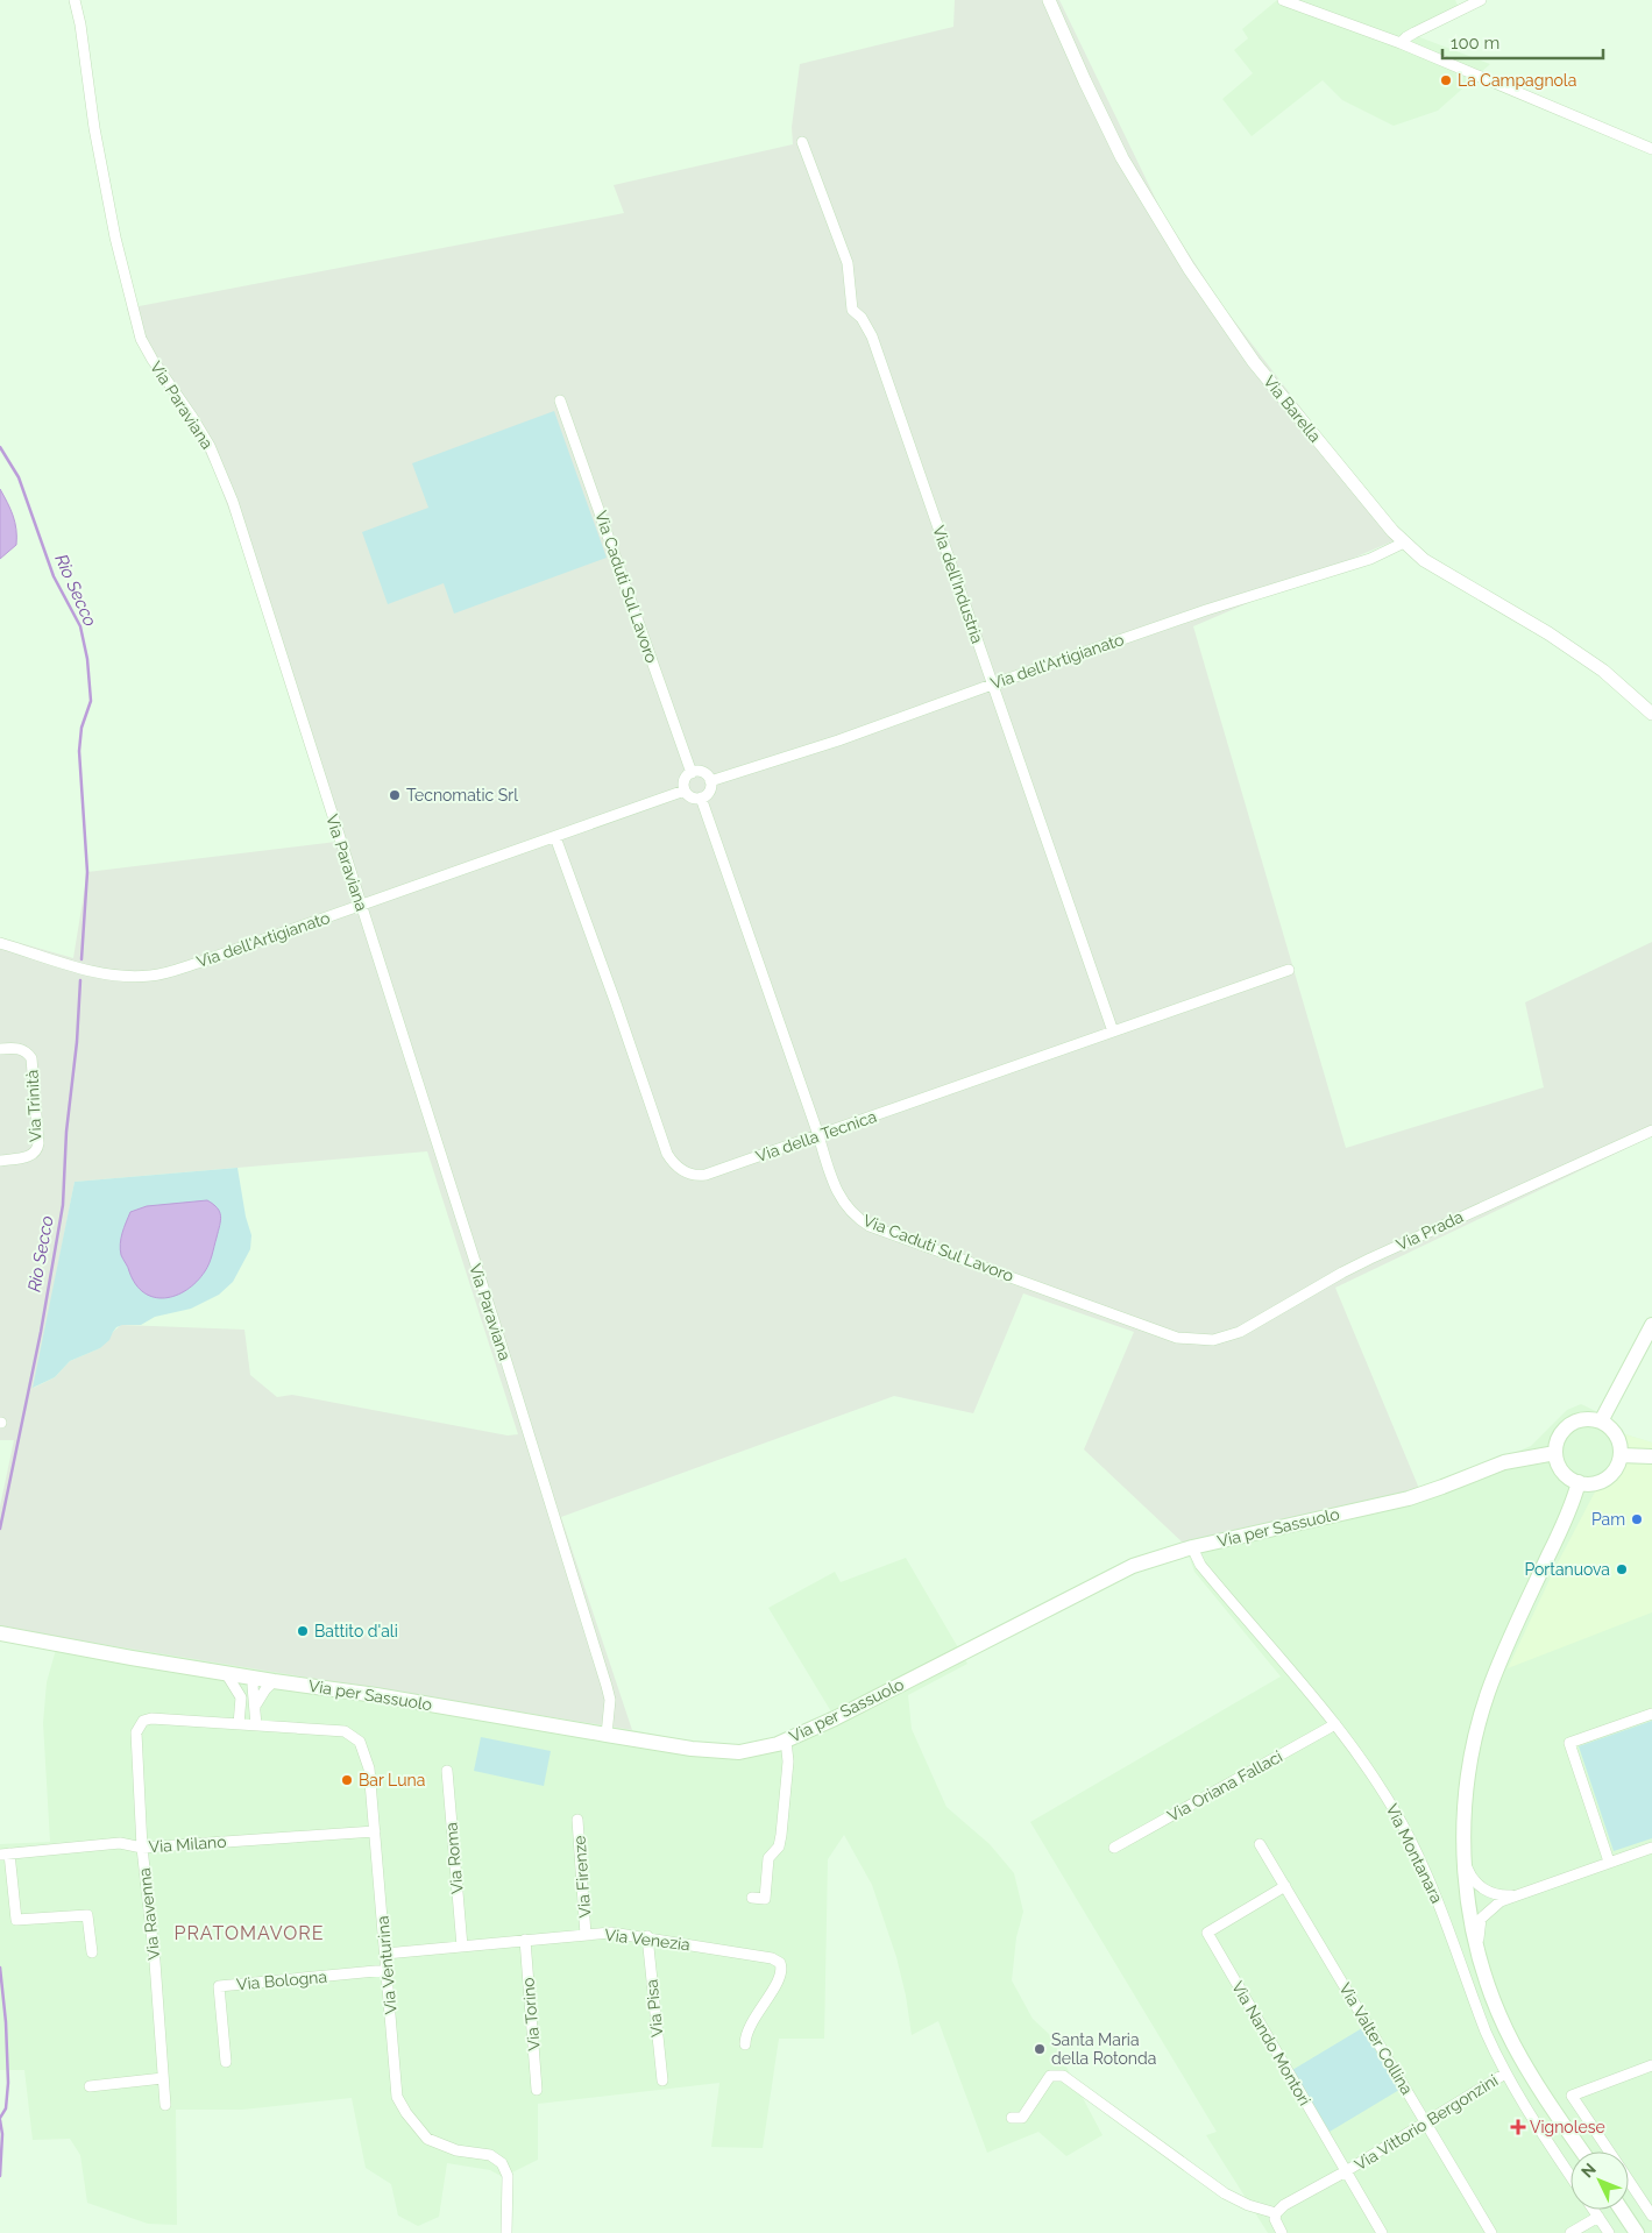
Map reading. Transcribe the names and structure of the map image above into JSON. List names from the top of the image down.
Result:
{
  "streets": {
    "main road": ["Via per Sassuolo"],
    "street": [
      "Via Paraviana",
      "Via Barella",
      "Via dell’Industria",
      "Via Caduti Sul Lavoro",
      "Via dell'Artigianato",
      "Via Trinità",
      "Via della Tecnica",
      "Via Prada",
      "Via Oriana Fallaci",
      "Via Milano",
      "Via Montanara",
      "Via Roma",
      "Via Firenze",
      "Via Ravenna",
      "Via Venezia",
      "Via Venturina",
      "Via Bologna",
      "Via Pisa",
      "Via Torino",
      "Via Valter Collina",
      "Via Nando Montori",
      "Via Vittorio Bergonzini"
    ]
  },
  "crossings": [
    ["Via Paraviana", "Via dell'Artigianato"],
    ["Via Paraviana", "Via per Sassuolo"],
    ["Via Barella", "Via dell'Artigianato"],
    ["Via dell’Industria", "Via dell'Artigianato"],
    ["Via dell’Industria", "Via della Tecnica"],
    ["Via Caduti Sul Lavoro", "Via dell'Artigianato"],
    ["Via Caduti Sul Lavoro", "Via della Tecnica"],
    ["Via Caduti Sul Lavoro", "Via Prada"],
    ["Via dell'Artigianato", "Via della Tecnica"],
    ["Via per Sassuolo", "Via Montanara"],
    ["Via Oriana Fallaci", "Via Montanara"],
    ["Via Milano", "Via Ravenna"],
    ["Via Milano", "Via Venturina"],
    ["Via Montanara", "Via Vittorio Bergonzini"],
    ["Via Roma", "Via Venezia"],
    ["Via Firenze", "Via Venezia"],
    ["Via Ravenna", "Via Venturina"],
    ["Via Venezia", "Via Venturina"],
    ["Via Venezia", "Via Pisa"],
    ["Via Venezia", "Via Torino"],
    ["Via Venturina", "Via Bologna"],
    ["Via Valter Collina", "Via Nando Montori"],
    ["Via Valter Collina", "Via Vittorio Bergonzini"],
    ["Via Nando Montori", "Via Vittorio Bergonzini"]
  ],
  "districts": ["PRATOMAVORE"],
  "water": ["Rio Secco"],
  "places": {
    "other": [
      "La Campagnola",
      "Tecnomatic Srl",
      "Pam",
      "Portanuova",
      "Battito d'ali",
      "Bar Luna",
      "Santa Maria della Rotonda"
    ],
    "health": ["Vignolese"]
  },
  "scale_bar": "100 m",
  "north": "top left"
}
